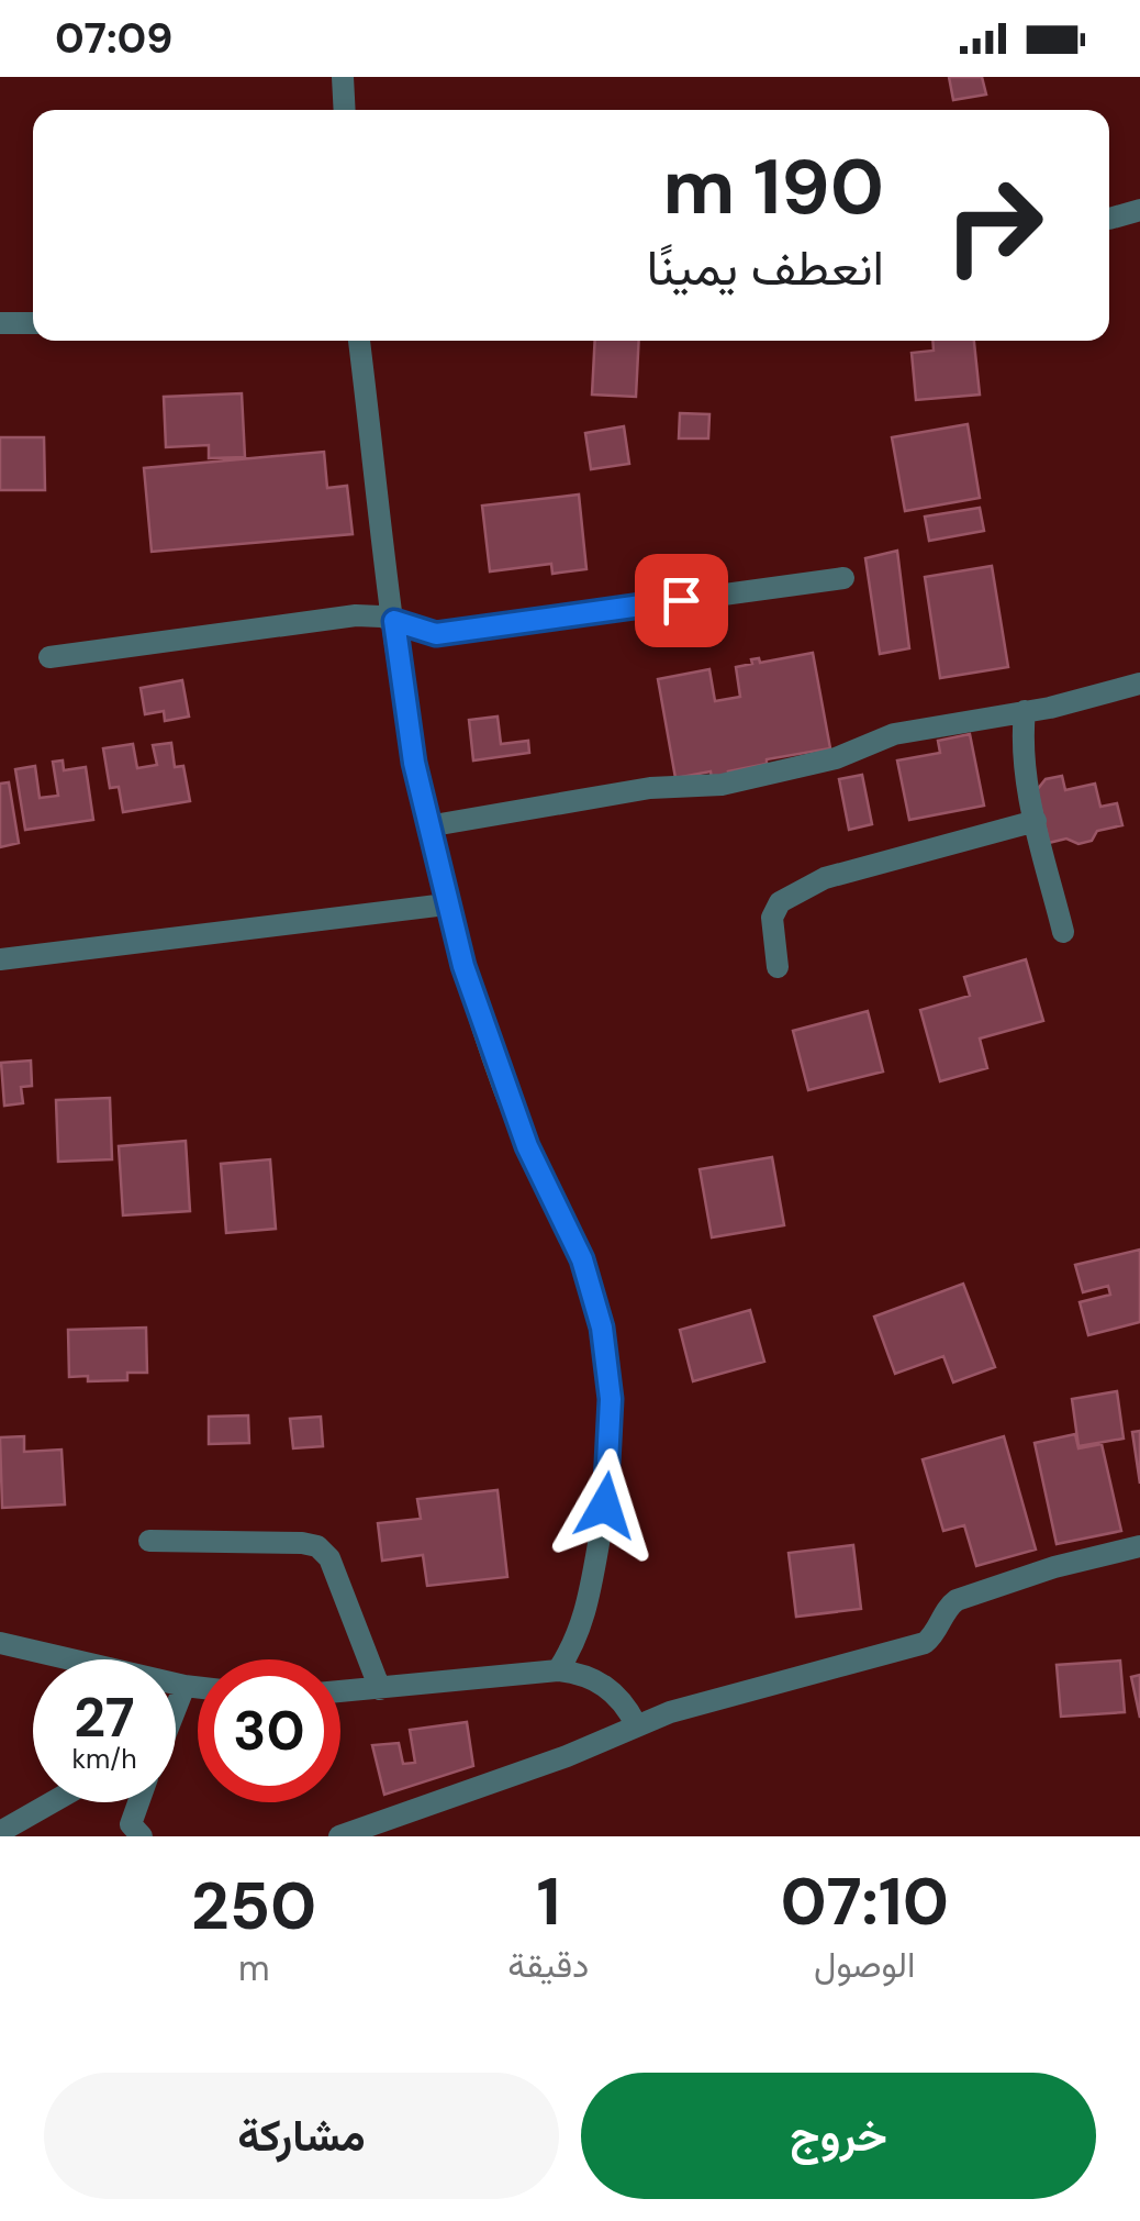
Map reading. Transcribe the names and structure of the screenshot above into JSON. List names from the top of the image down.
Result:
{
  "page": {
    "status": "07:09",
    "turn": ["190 m", "انعطف يمينًا"],
    "speed": "27 km/h",
    "limit": "30",
    "eta": [
      "07:10",
      "الوصول",
      "1",
      "دقيقة",
      "250",
      "m"
    ],
    "buttons": ["خروج", "مشاركة"]
  }
}
